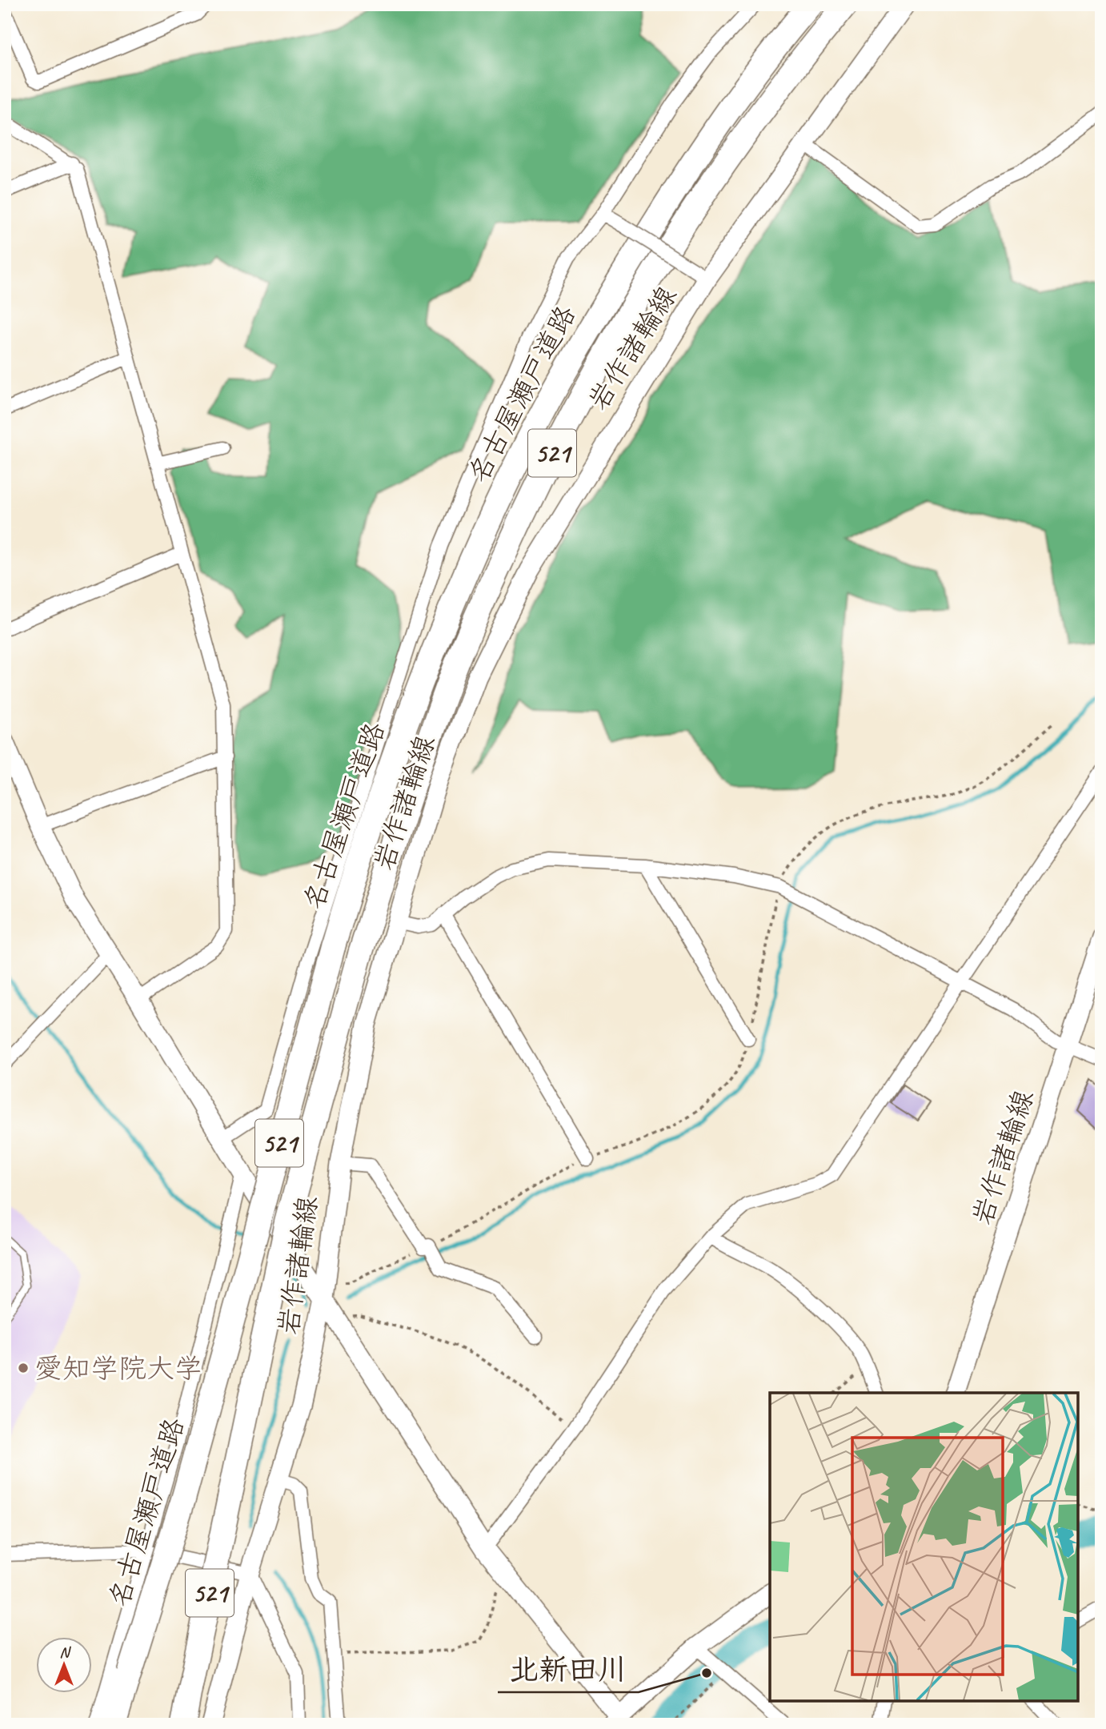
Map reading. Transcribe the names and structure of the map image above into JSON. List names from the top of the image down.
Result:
{
  "streets": {
    "highway": ["名古屋瀬戸道路", "521"],
    "main road": ["岩作諸輪線"]
  },
  "places": ["愛知学院大学", "北新田川"],
  "north": "top"
}
